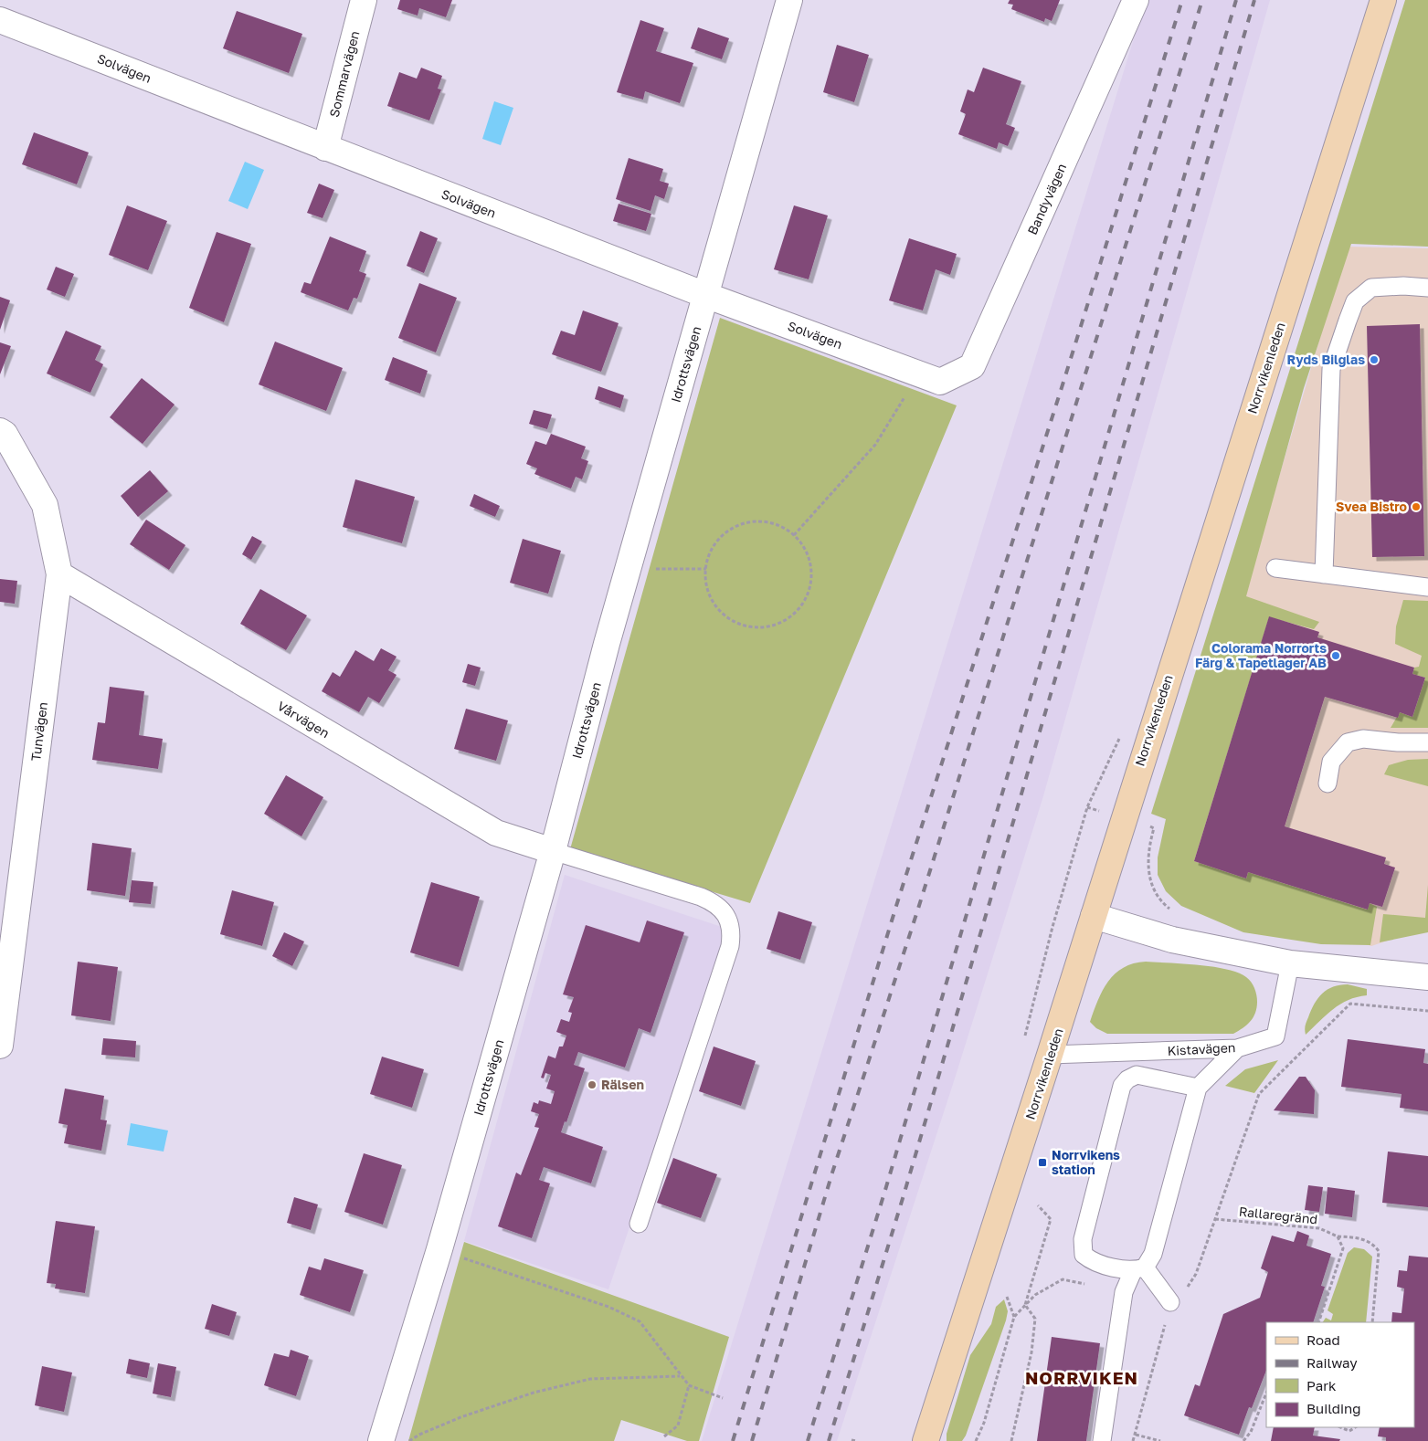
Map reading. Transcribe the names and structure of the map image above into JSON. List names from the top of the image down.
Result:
{
  "streets": {
    "main road": ["Norrvikenleden"],
    "street": [
      "Solvägen",
      "Sommarvägen",
      "Bandyvägen",
      "Idrottsvägen",
      "Vårvägen",
      "Tunvägen"
    ],
    "lane": ["Kistavägen"],
    "path": ["Rallaregränd"]
  },
  "crossings": [
    ["Solvägen", "Sommarvägen"],
    ["Solvägen", "Bandyvägen"],
    ["Solvägen", "Idrottsvägen"],
    ["Idrottsvägen", "Vårvägen"],
    ["Norrvikenleden", "Kistavägen"],
    ["Vårvägen", "Tunvägen"]
  ],
  "districts": ["NORRVIKEN"],
  "places": {
    "other": [
      "Ryds Bilglas",
      "Svea Bistro",
      "Colorama Norrorts Färg & Tapetlager AB",
      "Rälsen"
    ],
    "transit": ["Norrvikens station"]
  },
  "legend": [
    "Road",
    "Railway",
    "Park",
    "Building"
  ]
}
